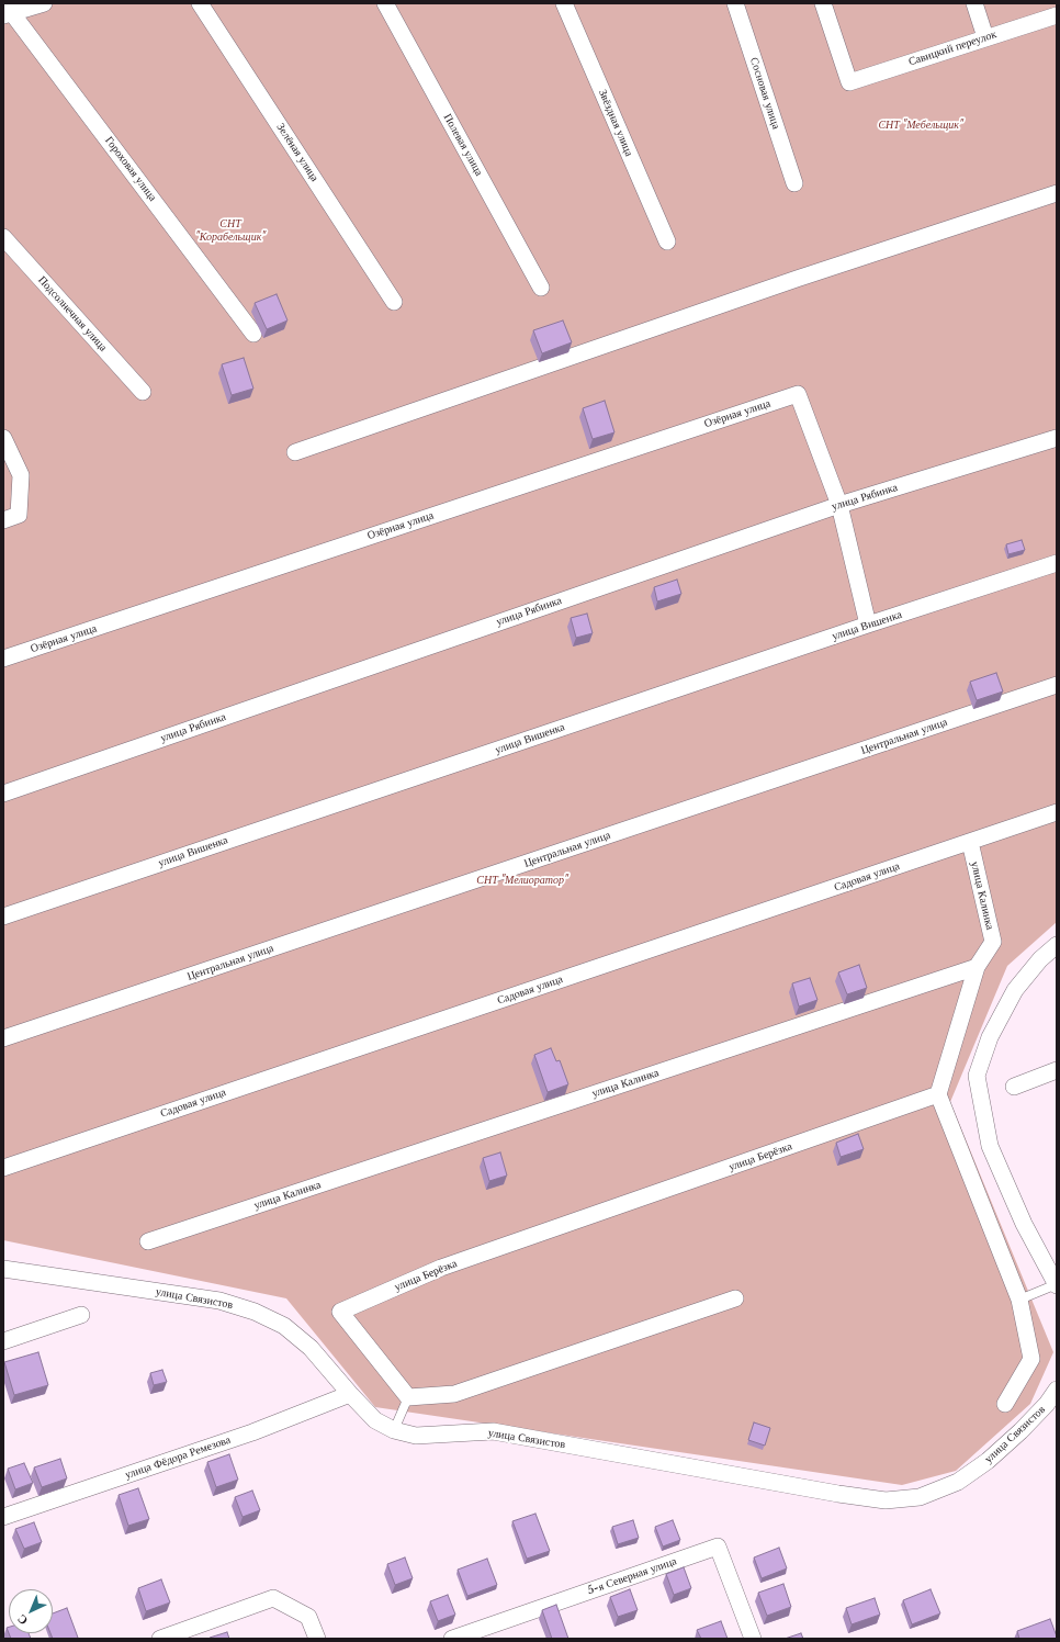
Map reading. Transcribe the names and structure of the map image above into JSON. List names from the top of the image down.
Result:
{
  "streets": {
    "street": [
      "Савицкий переулок",
      "Сосновая улица",
      "Звёздная улица",
      "Полевая улица",
      "Зелёная улица",
      "Гороховая улица",
      "Подсолнечная улица",
      "Озёрная улица",
      "улица Рябинка",
      "улица Вишенка",
      "Центральная улица",
      "Садовая улица",
      "улица Калинка",
      "улица Берёзка",
      "улица Связистов",
      "улица Фёдора Ремезова",
      "5-я Северная улица"
    ]
  },
  "crossings": [
    ["Озёрная улица", "улица Рябинка"],
    ["Садовая улица", "улица Калинка"],
    ["улица Связистов", "улица Фёдора Ремезова"]
  ],
  "parks": ["СНТ \"Мебельщик\"", "СНТ \"Корабельщик\"", "СНТ \"Мелиоратор\""],
  "north": "bottom left"
}
